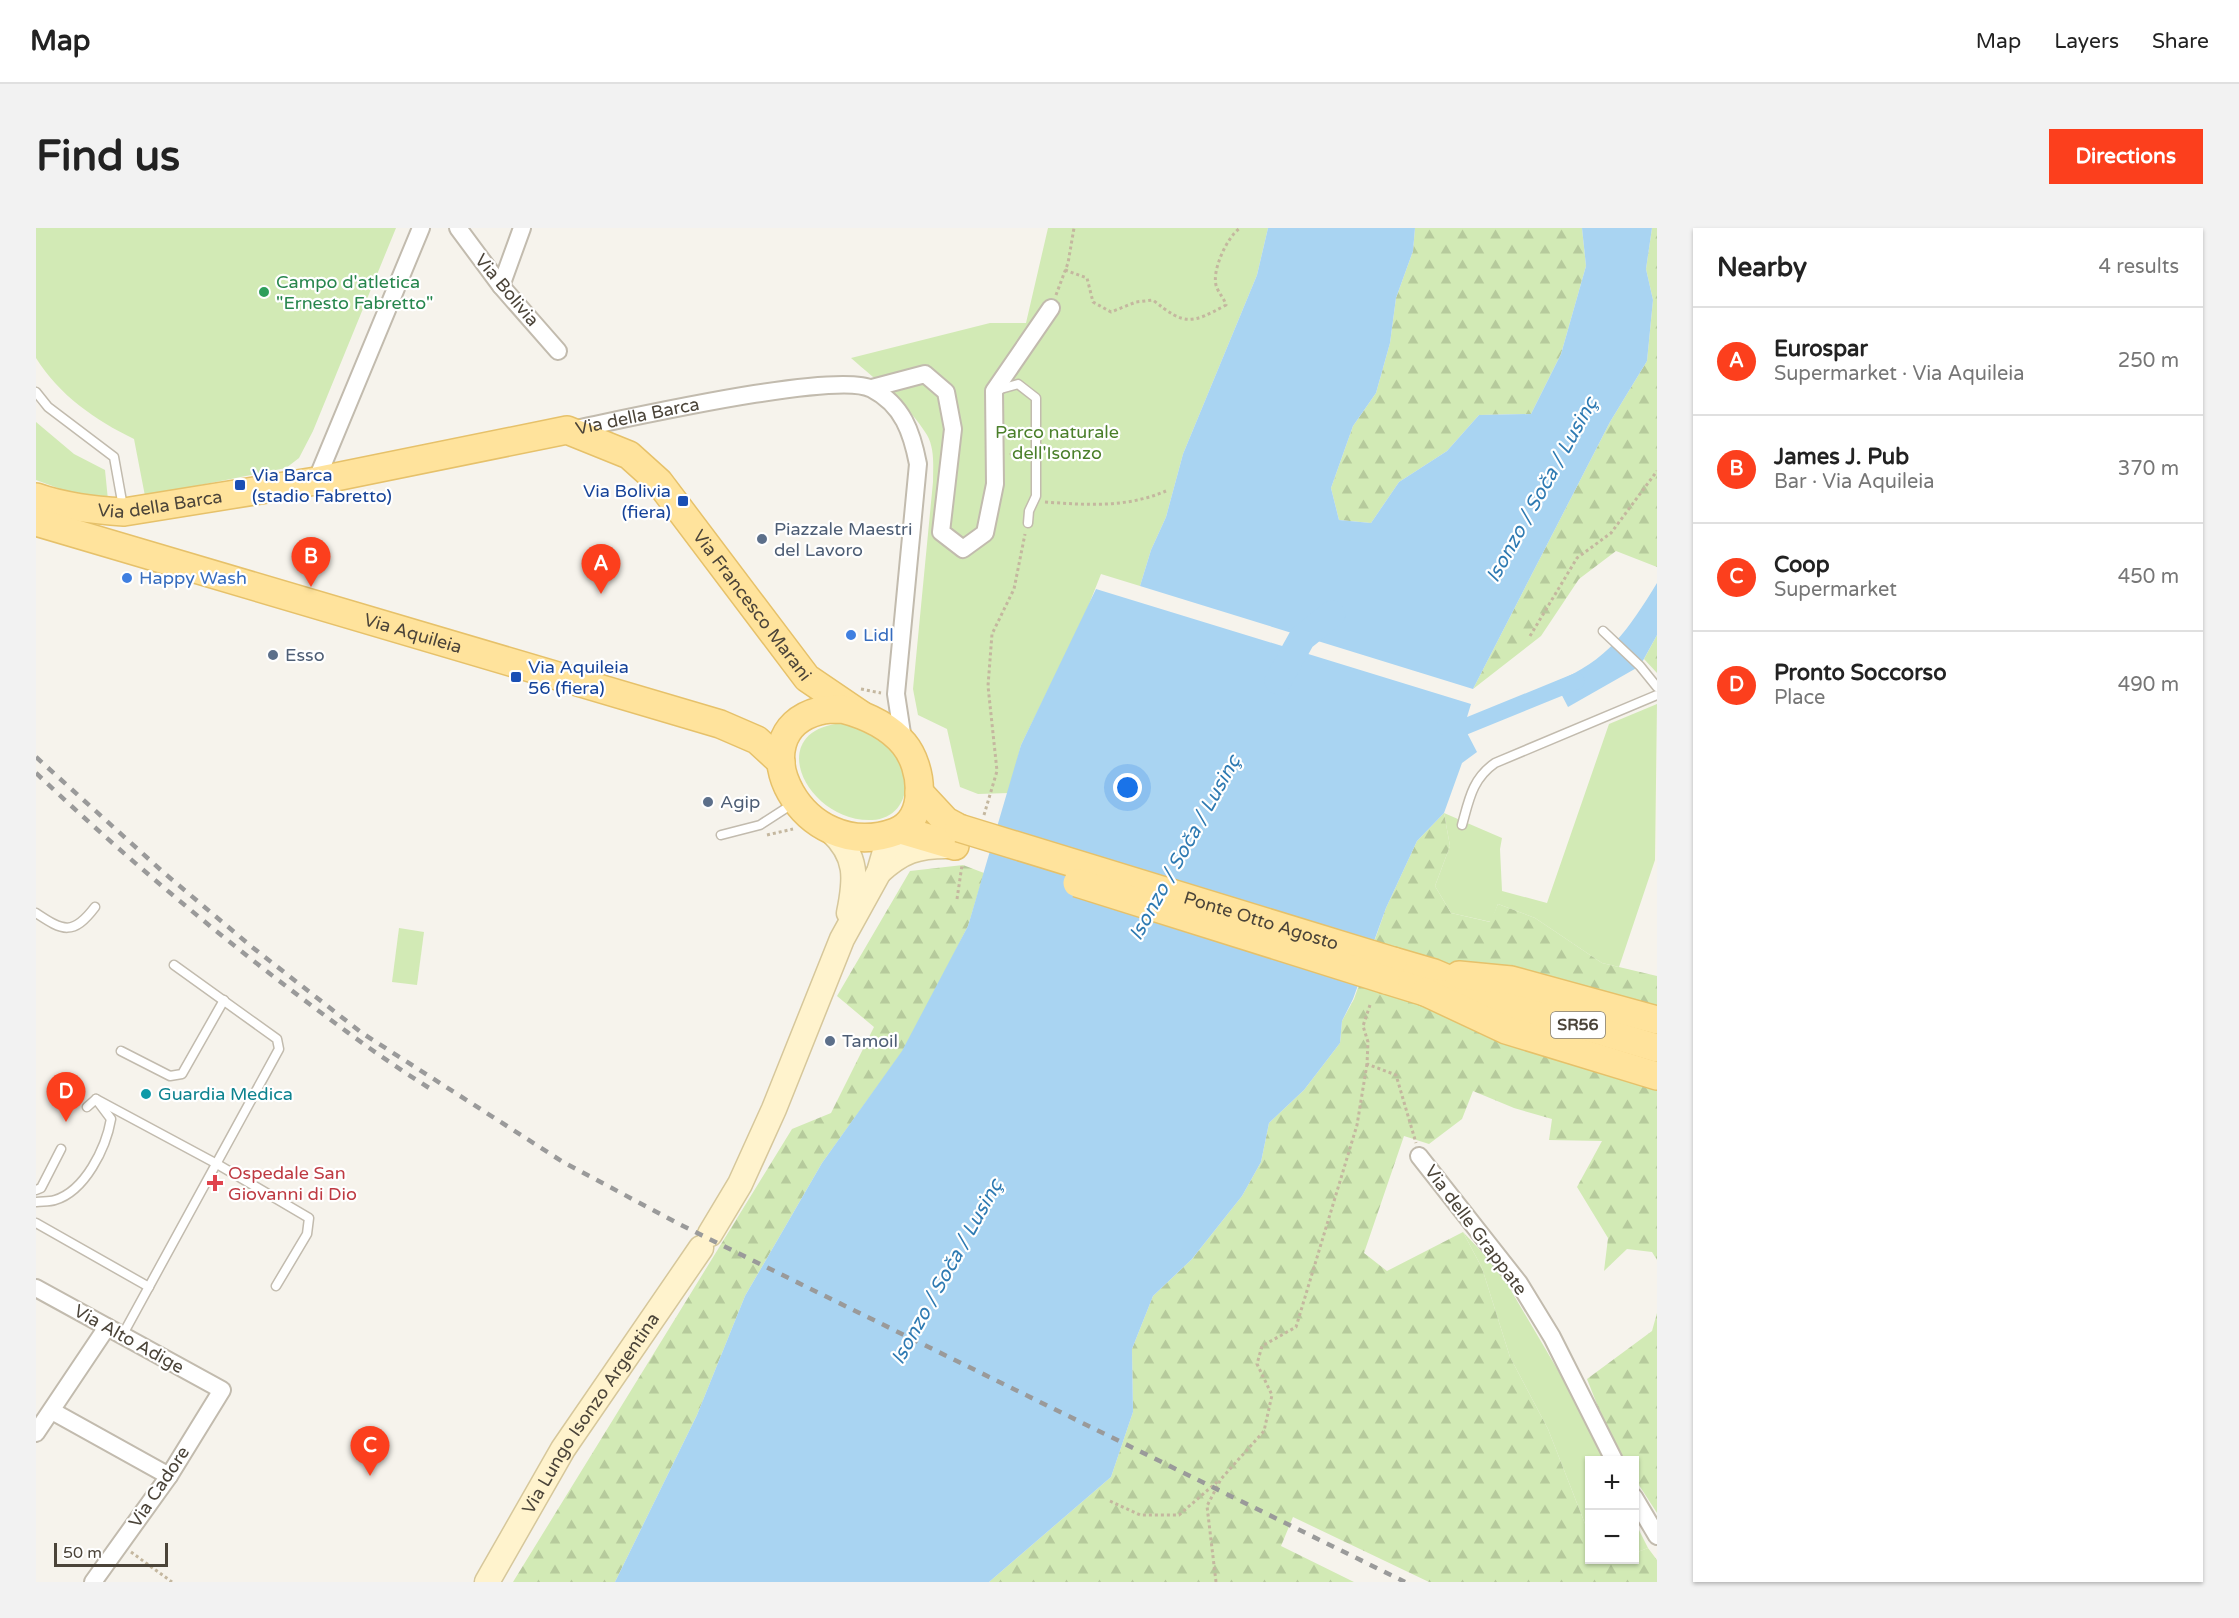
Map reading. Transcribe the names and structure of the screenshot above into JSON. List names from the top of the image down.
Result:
{
  "streets": {
    "main road": [
      "Via della Barca",
      "Via Francesco Marani",
      "Via Aquileia",
      "Ponte Otto Agosto",
      "SR56",
      "Via Lungo Isonzo Argentina"
    ],
    "street": [
      "Via Bolivia",
      "Via delle Grappate",
      "Via Alto Adige",
      "Via Cadore"
    ]
  },
  "crossings": [
    ["Via della Barca", "Via Francesco Marani"],
    ["Via Francesco Marani", "Via Aquileia"],
    ["Via Francesco Marani", "SR56"],
    ["Via Francesco Marani", "Via Lungo Isonzo Argentina"],
    ["Via Aquileia", "SR56"],
    ["Via Aquileia", "Via Lungo Isonzo Argentina"],
    ["Ponte Otto Agosto", "SR56"],
    ["SR56", "Via Lungo Isonzo Argentina"],
    ["Via Alto Adige", "Via Cadore"]
  ],
  "water": ["Isonzo / Soča / Lusinç"],
  "parks": ["Parco naturale dell'Isonzo"],
  "places": {
    "other": [
      "Campo d'atletica \"Ernesto Fabretto\"",
      "Piazzale Maestri del Lavoro",
      "Happy Wash",
      "Lidl",
      "Esso",
      "Agip",
      "Tamoil",
      "Guardia Medica"
    ],
    "transit": ["Via Barca (stadio Fabretto)", "Via Bolivia (fiera)", "Via Aquileia 56 (fiera)"],
    "health": ["Ospedale San Giovanni di Dio"]
  },
  "scale_bar": "50 m",
  "page": {
    "header": "Map",
    "nav": ["Map", "Layers", "Share"],
    "buttons": "Directions",
    "title": "Find us",
    "heading": ["Nearby", "4 results"],
    "list": [
      {
        "mark": "A",
        "name": "Eurospar",
        "note": "Supermarket · Via Aquileia",
        "value": "250 m"
      },
      {
        "mark": "B",
        "name": "James J. Pub",
        "note": "Bar · Via Aquileia",
        "value": "370 m"
      },
      {
        "mark": "C",
        "name": "Coop",
        "note": "Supermarket",
        "value": "450 m"
      },
      {
        "mark": "D",
        "name": "Pronto Soccorso",
        "note": "Place",
        "value": "490 m"
      }
    ],
    "pins": [
      "B",
      "A",
      "D",
      "C"
    ],
    "map_buttons": ["+", "−"],
    "scale": "50 m"
  }
}
